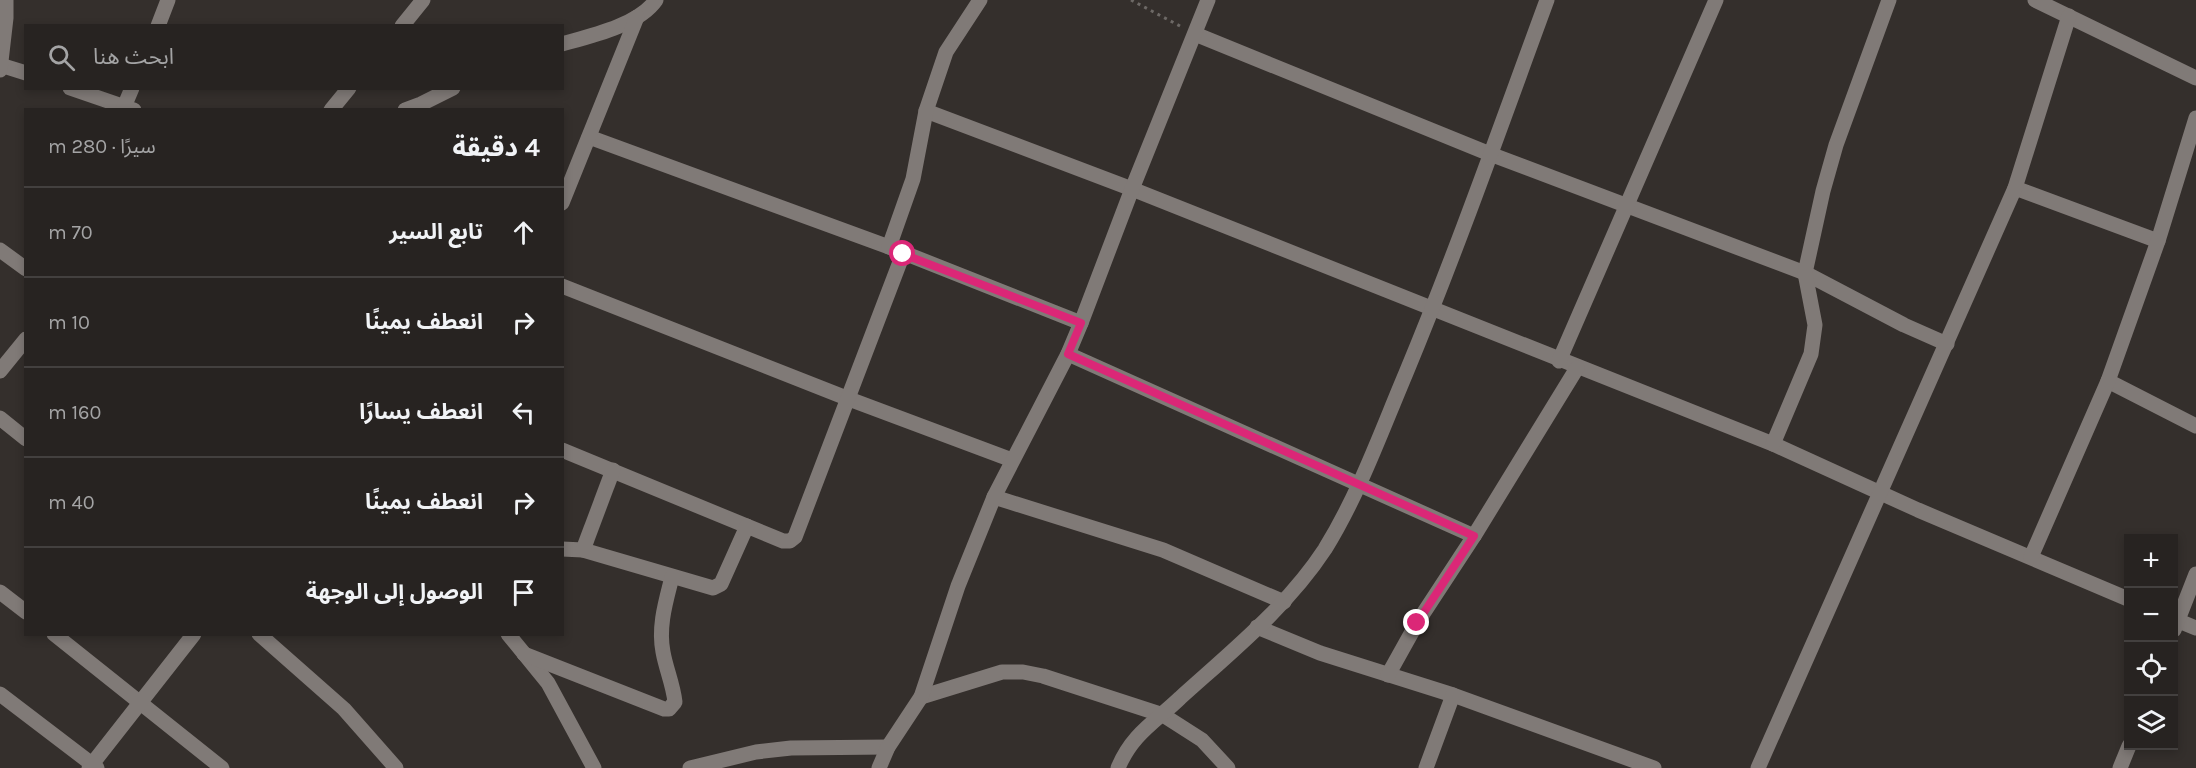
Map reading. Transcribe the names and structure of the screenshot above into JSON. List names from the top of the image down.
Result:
{
  "page": {
    "search": "ابحث هنا",
    "heading": ["4 دقيقة", "سيرًا · 280 m"],
    "list": [
      ["تابع السير", "70 m"],
      ["انعطف يمينًا", "10 m"],
      ["انعطف يسارًا", "160 m"],
      ["انعطف يمينًا", "40 m"],
      "الوصول إلى الوجهة"
    ],
    "map_buttons": ["+", "−"]
  }
}
